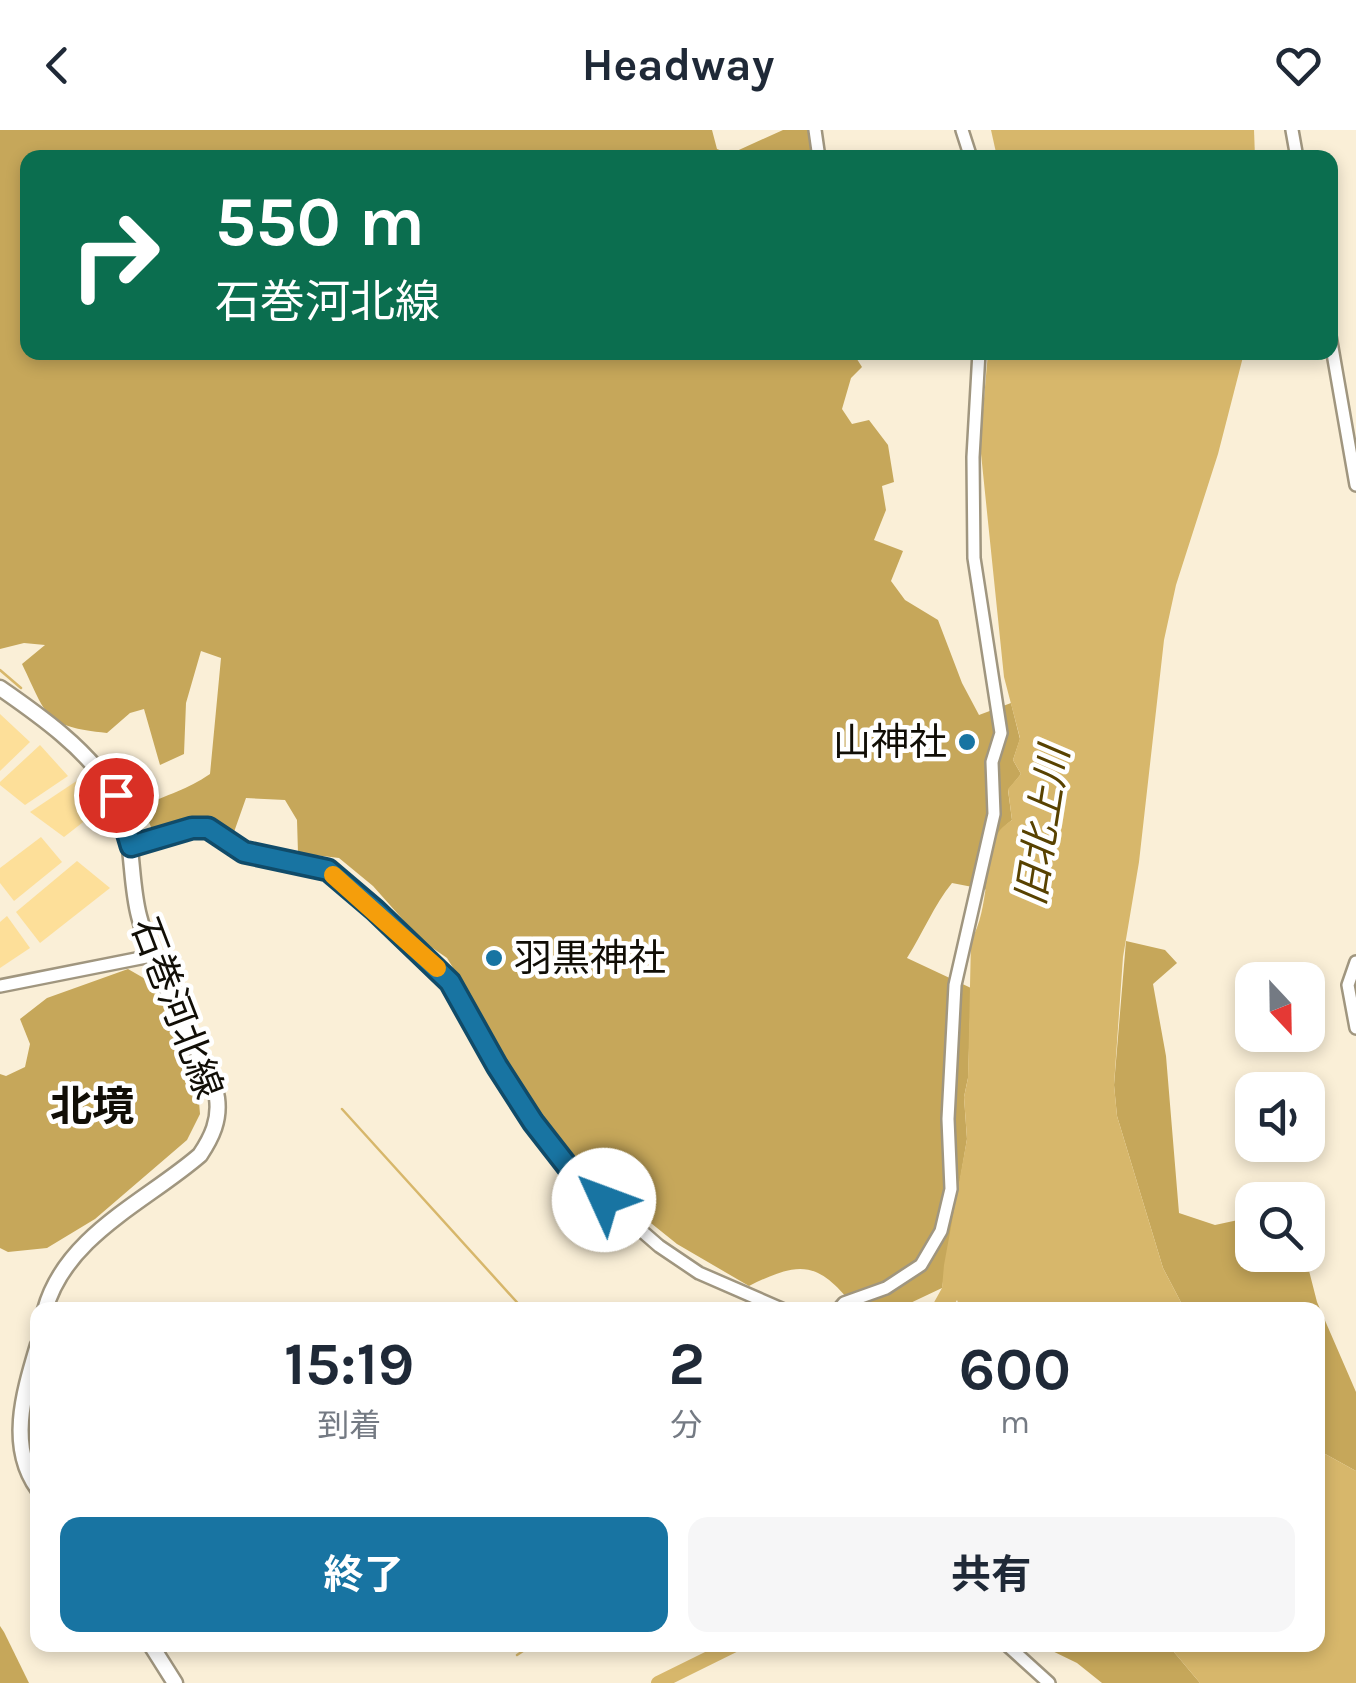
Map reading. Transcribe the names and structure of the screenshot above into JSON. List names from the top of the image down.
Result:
{
  "streets": {
    "main road": ["石巻河北線"]
  },
  "districts": ["北境"],
  "water": ["旧北上川"],
  "places": ["山神社", "羽黒神社"],
  "north": "bottom",
  "page": {
    "header": "Headway",
    "turn": ["550 m", "石巻河北線"],
    "eta": [
      "15:19",
      "到着",
      "2",
      "分",
      "600",
      "m"
    ],
    "buttons": ["終了", "共有"]
  }
}
